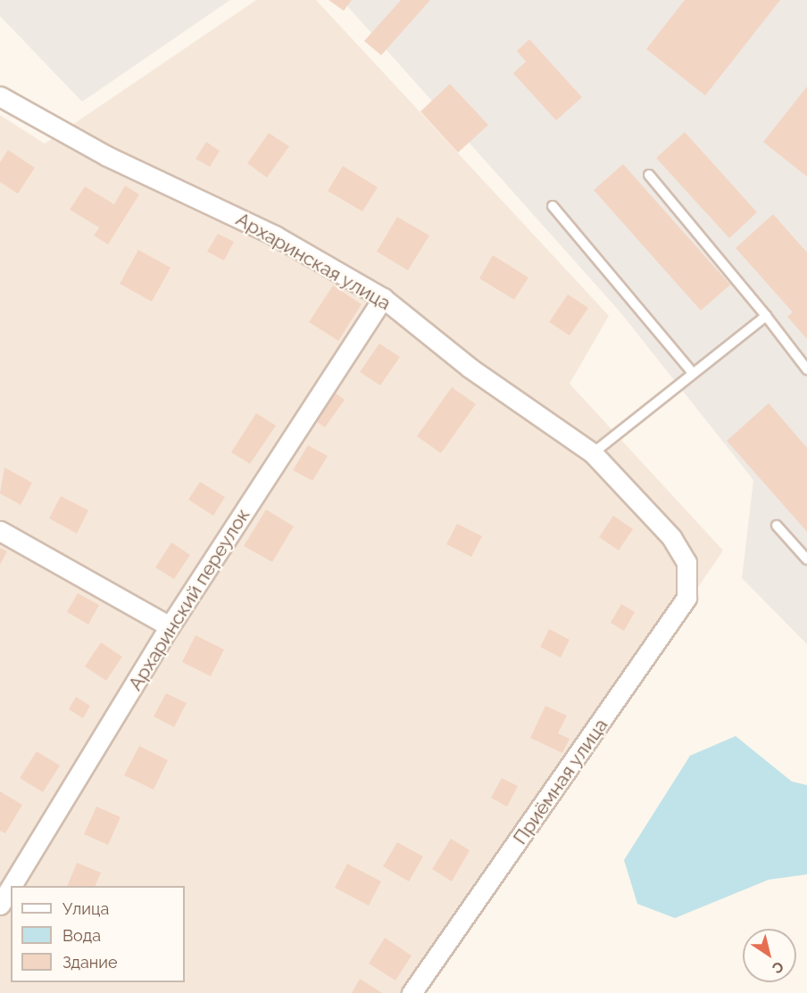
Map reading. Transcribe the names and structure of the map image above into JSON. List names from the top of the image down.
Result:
{
  "streets": {
    "street": ["Архаринская улица", "Архаринский переулок", "Приёмная улица"]
  },
  "crossings": [
    ["Архаринская улица", "Архаринский переулок"],
    ["Архаринская улица", "Приёмная улица"]
  ],
  "legend": ["Улица", "Вода", "Здание"],
  "north": "bottom right"
}
